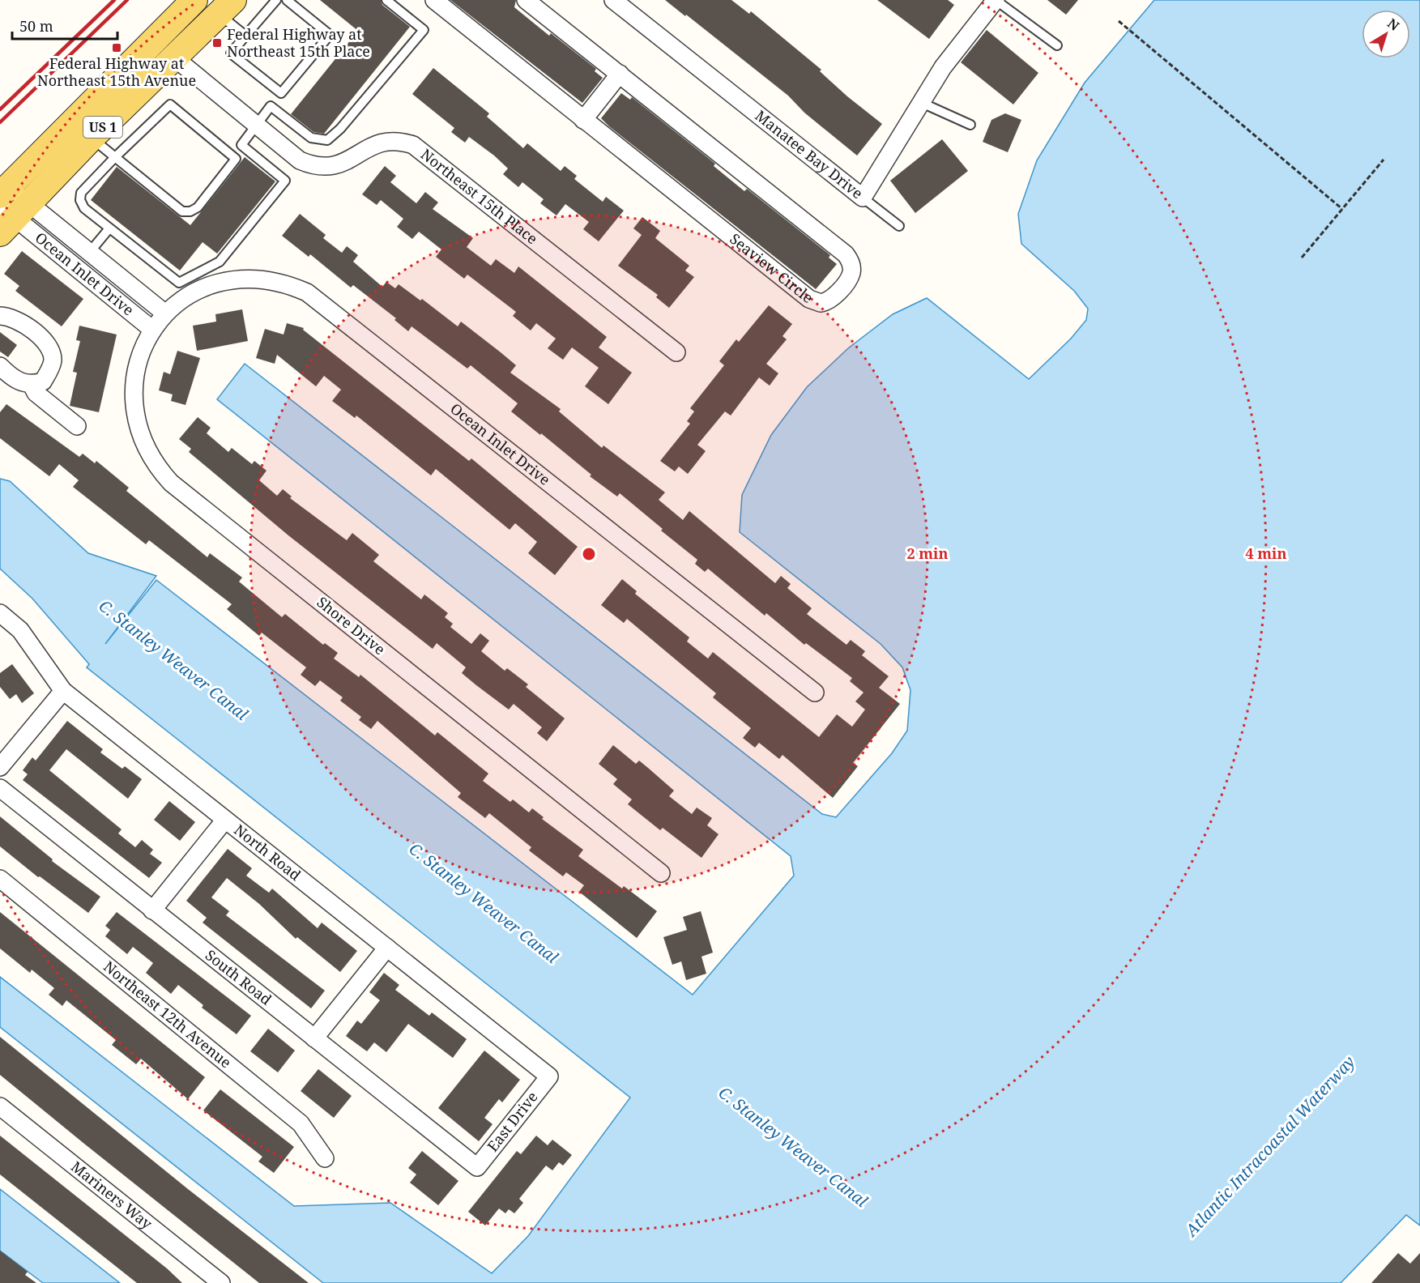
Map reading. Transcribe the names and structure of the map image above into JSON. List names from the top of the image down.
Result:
{
  "streets": {
    "main road": ["US 1"],
    "street": [
      "Manatee Bay Drive",
      "Northeast 15th Place",
      "Seaview Circle",
      "Ocean Inlet Drive",
      "Shore Drive",
      "North Road",
      "South Road",
      "Northeast 12th Avenue",
      "East Drive",
      "Mariners Way"
    ]
  },
  "crossings": [
    ["US 1", "Northeast 15th Place"],
    ["US 1", "Ocean Inlet Drive"],
    ["Ocean Inlet Drive", "Shore Drive"],
    ["North Road", "East Drive"],
    ["South Road", "East Drive"]
  ],
  "water": ["C. Stanley Weaver Canal", "Atlantic Intracoastal Waterway"],
  "places": {
    "transit": ["Federal Highway at Northeast 15th Place", "Federal Highway at Northeast 15th Avenue"]
  },
  "scale_bar": "50 m",
  "north": "top right",
  "rings": ["2 min", "4 min"]
}
